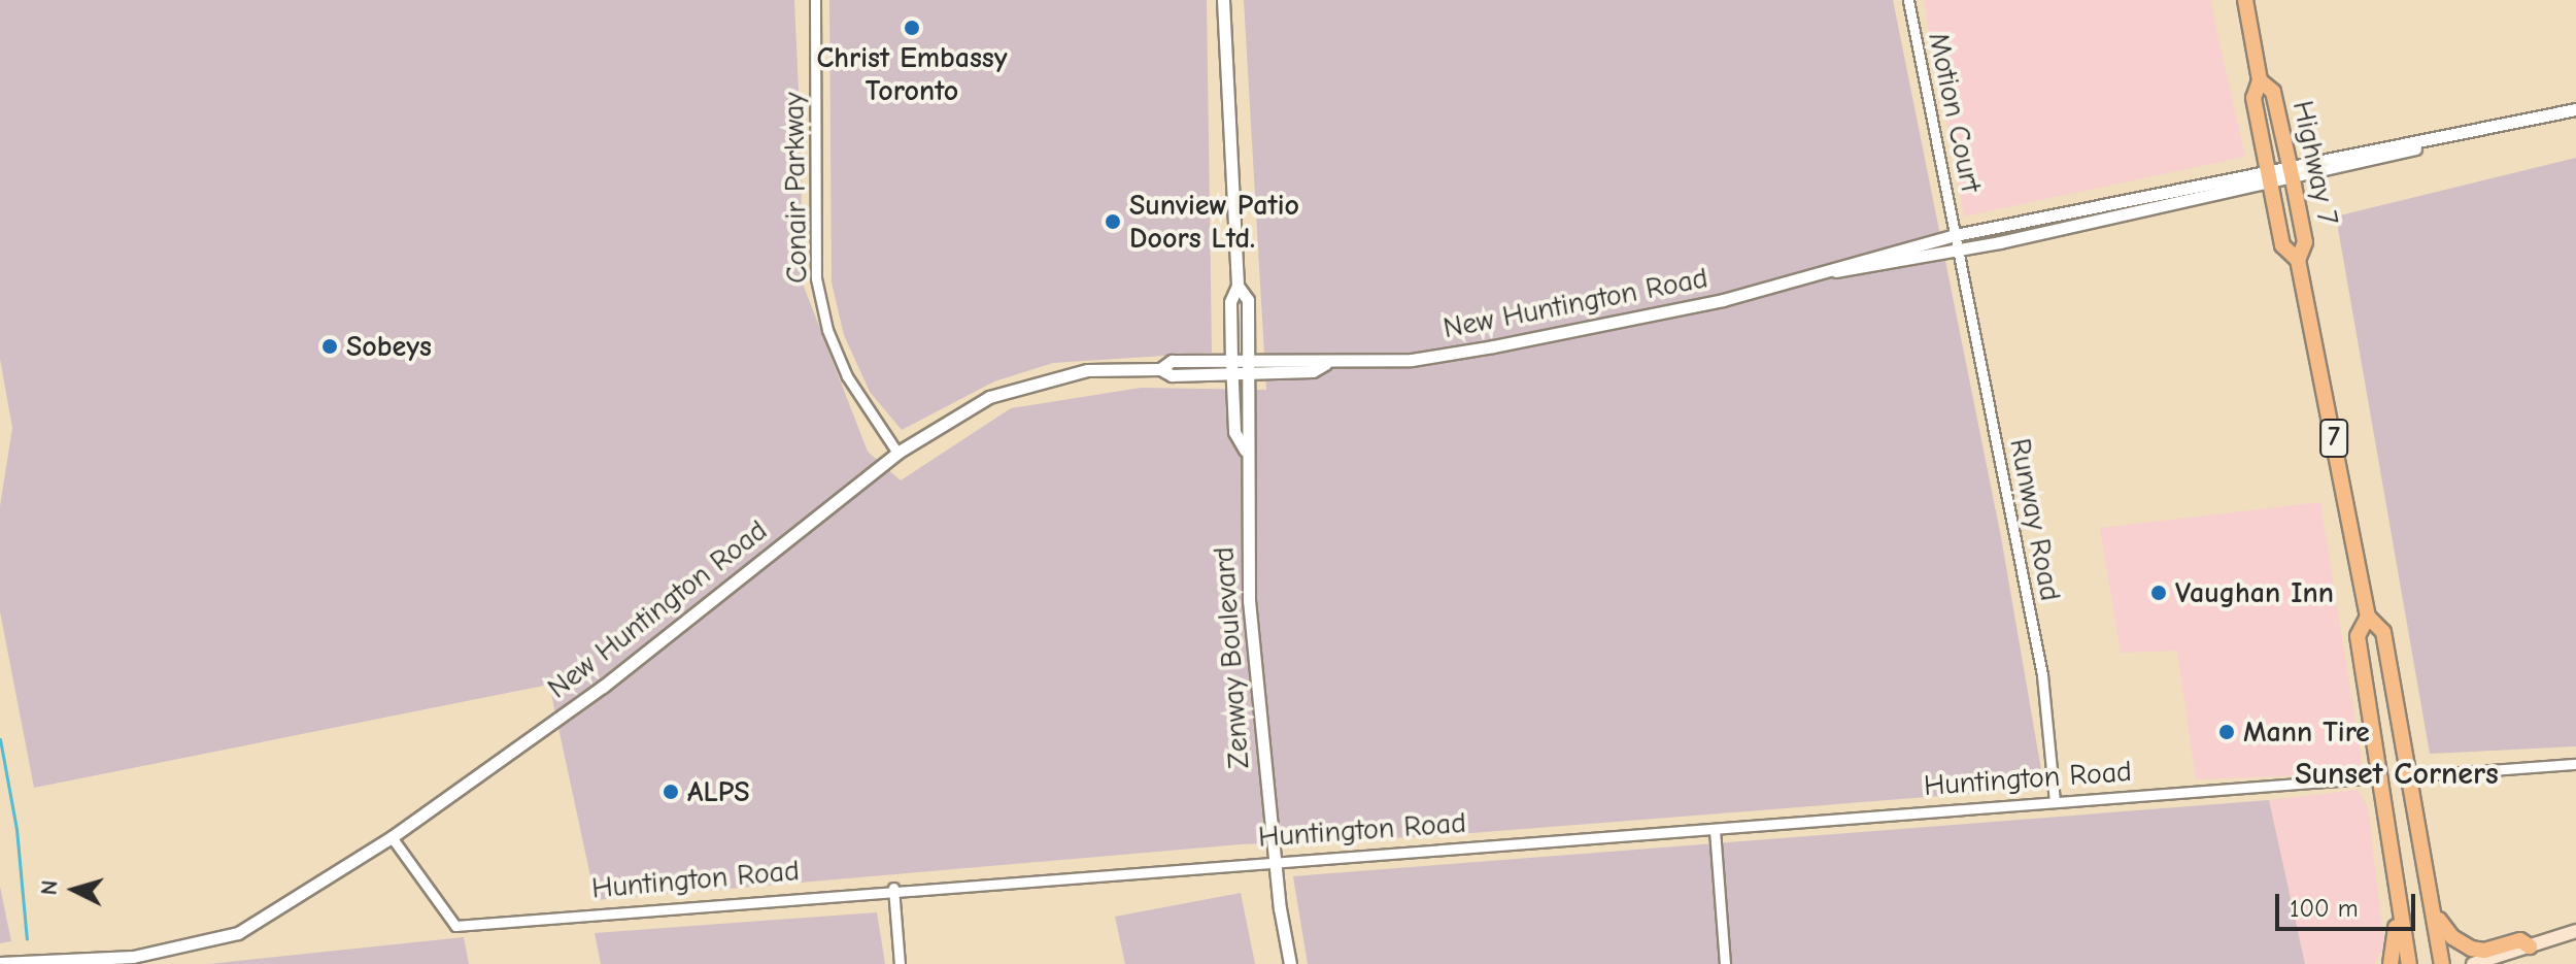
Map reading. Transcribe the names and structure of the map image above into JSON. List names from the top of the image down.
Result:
{
  "streets": {
    "main road": ["Highway 7", "7"],
    "street": [
      "Motion Court",
      "Conair Parkway",
      "New Huntington Road",
      "Runway Road",
      "Zenway Boulevard",
      "Huntington Road"
    ]
  },
  "crossings": [
    ["Motion Court", "New Huntington Road"],
    ["Motion Court", "Runway Road"],
    ["Highway 7", "New Huntington Road"],
    ["Highway 7", "Huntington Road"],
    ["Conair Parkway", "New Huntington Road"],
    ["New Huntington Road", "Runway Road"],
    ["New Huntington Road", "Zenway Boulevard"],
    ["New Huntington Road", "Huntington Road"],
    ["Runway Road", "Huntington Road"],
    ["Zenway Boulevard", "Huntington Road"]
  ],
  "districts": ["Sunset Corners"],
  "places": [
    "Christ Embassy Toronto",
    "Sunview Patio Doors Ltd.",
    "Sobeys",
    "Vaughan Inn",
    "Mann Tire",
    "ALPS"
  ],
  "scale_bar": "100 m",
  "north": "left"
}
